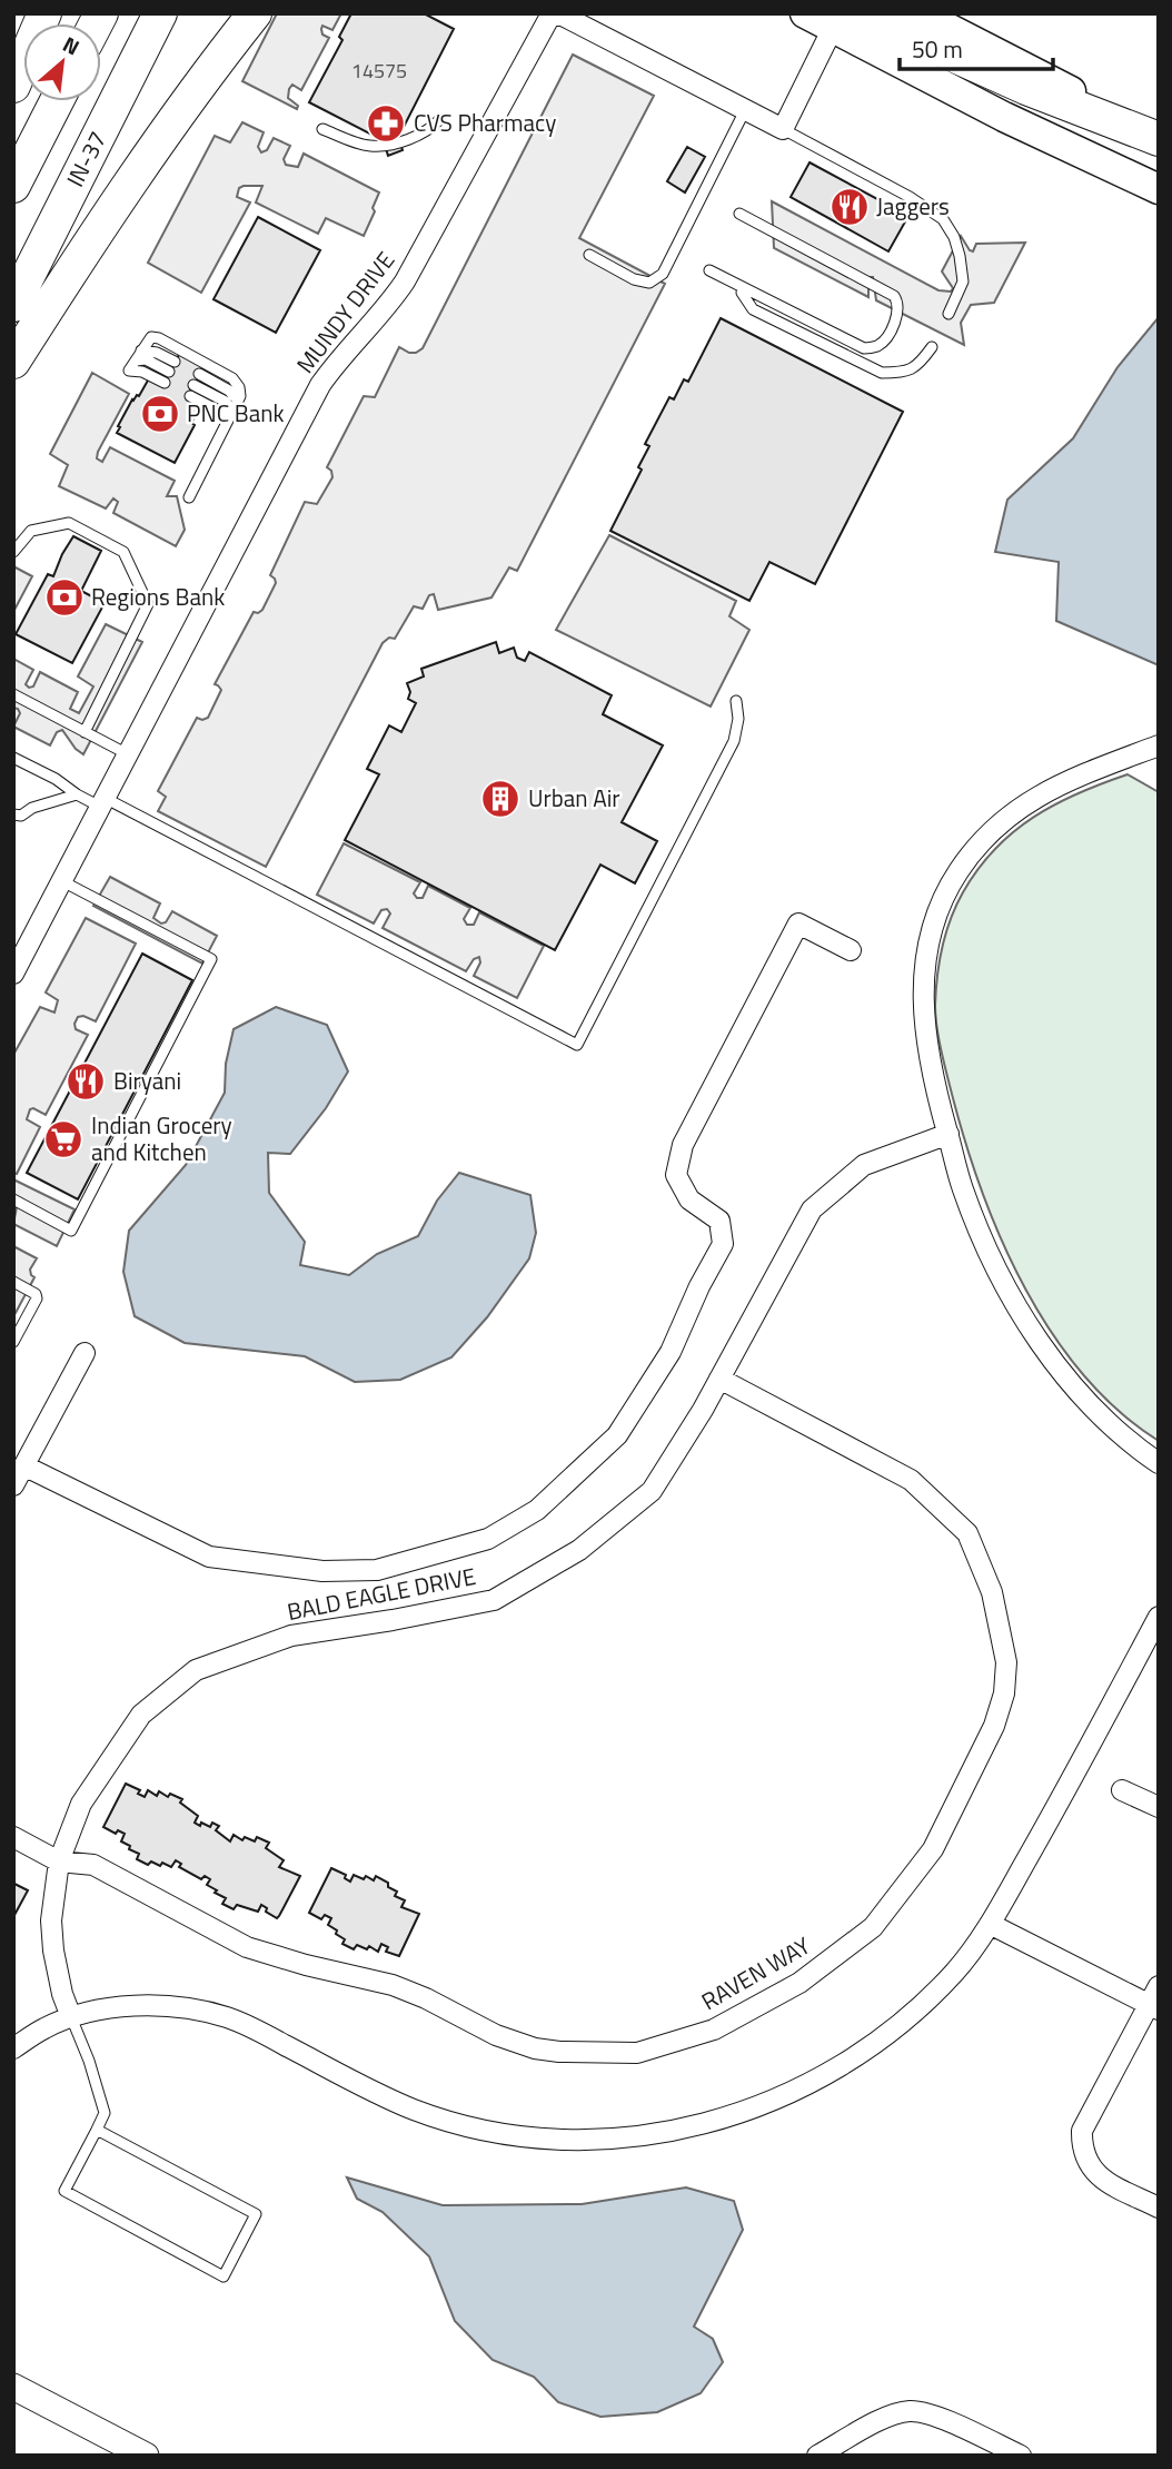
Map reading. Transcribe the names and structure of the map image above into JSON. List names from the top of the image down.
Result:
{
  "streets": {
    "highway": ["IN-37"],
    "street": ["MUNDY DRIVE", "BALD EAGLE DRIVE", "RAVEN WAY"]
  },
  "crossings": [
    ["BALD EAGLE DRIVE", "RAVEN WAY"]
  ],
  "places": {
    "pharmacy": ["CVS Pharmacy"],
    "restaurant": ["Jaggers", "Biryani"],
    "bank": ["PNC Bank", "Regions Bank"],
    "building": ["Urban Air"],
    "supermarket": ["Indian Grocery and Kitchen"]
  },
  "house_numbers": ["14575"],
  "scale_bar": "50 m",
  "north": "top right"
}
